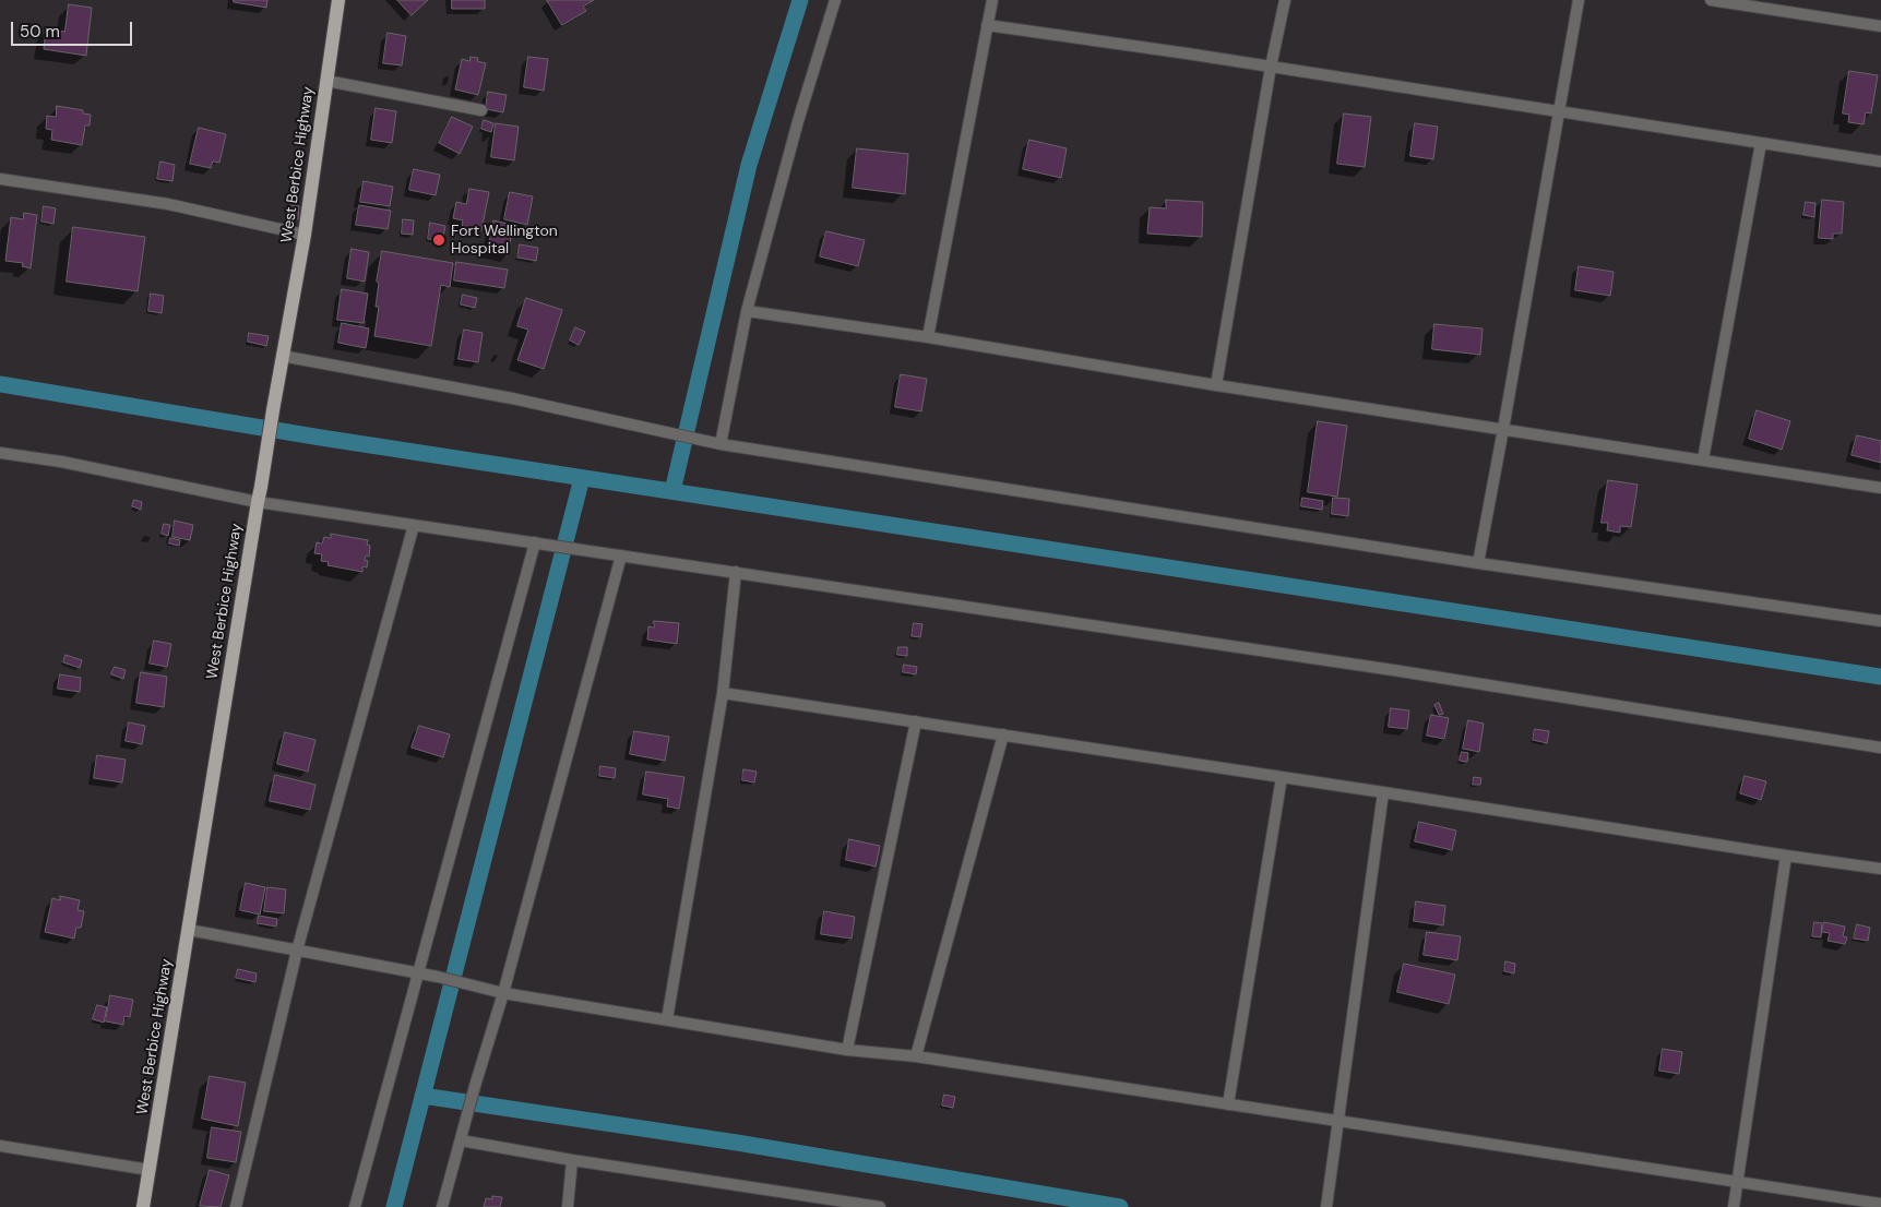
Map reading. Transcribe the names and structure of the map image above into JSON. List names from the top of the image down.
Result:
{
  "streets": {
    "main road": ["West Berbice Highway"]
  },
  "places": ["Fort Wellington Hospital"],
  "scale_bar": "50 m"
}
